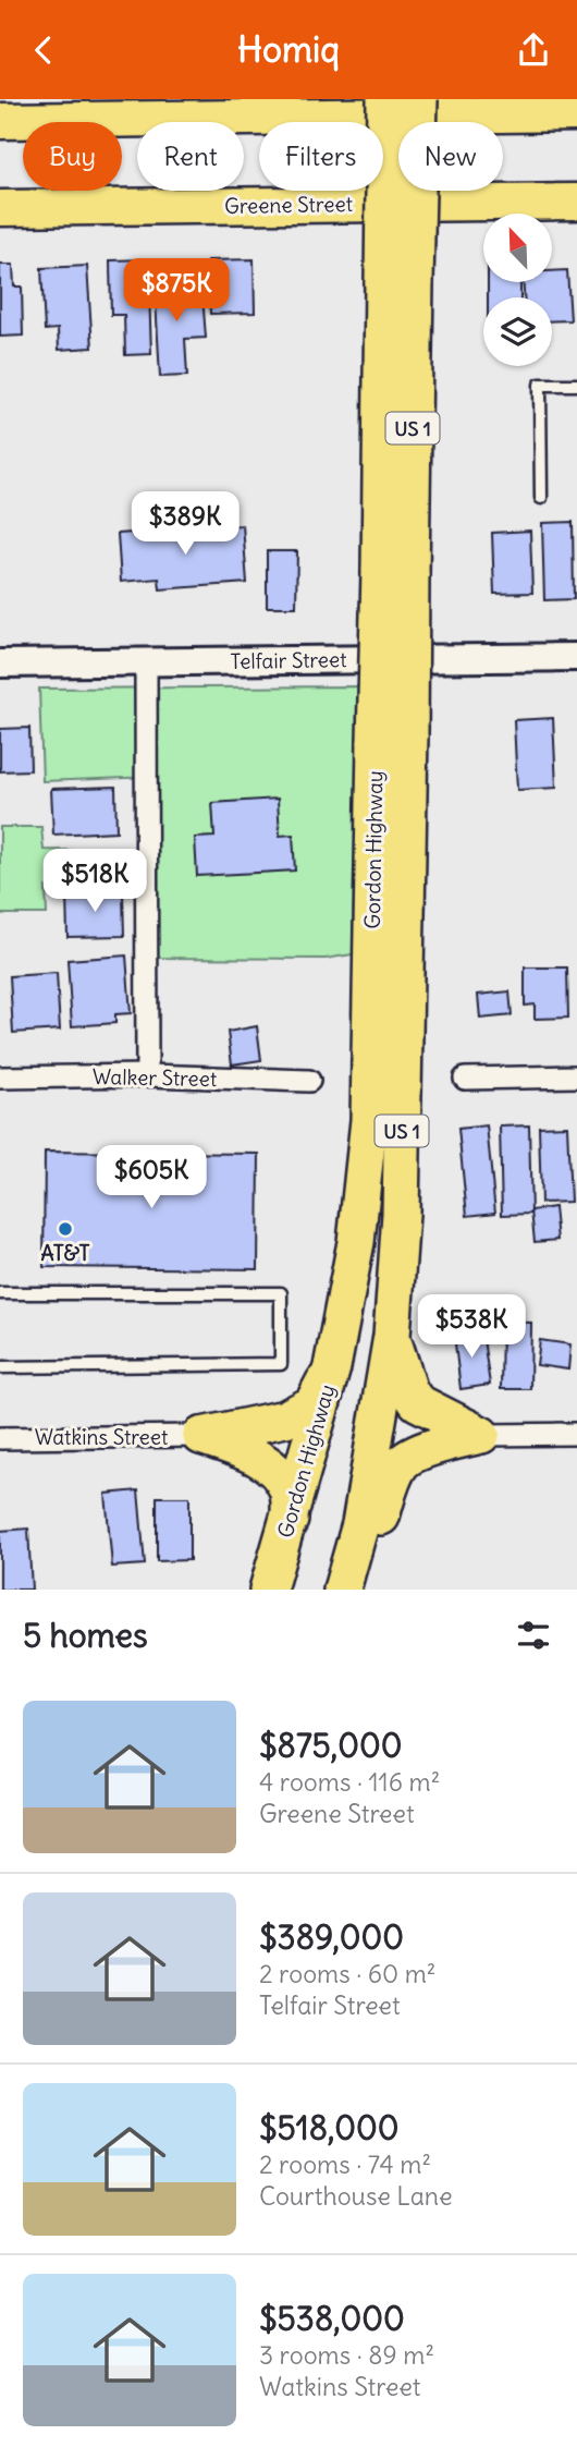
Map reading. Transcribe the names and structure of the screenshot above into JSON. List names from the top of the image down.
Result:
{
  "streets": {
    "highway": ["US 1", "Gordon Highway"],
    "main road": ["Greene Street"],
    "street": ["Telfair Street", "Walker Street", "Watkins Street"]
  },
  "places": ["AT&T"],
  "north": "top left",
  "page": {
    "header": "Homiq",
    "chip": [
      "Buy",
      "Rent",
      "Filters",
      "New"
    ],
    "price": [
      "$875K",
      "$389K",
      "$518K",
      "$605K",
      "$538K"
    ],
    "heading": "5 homes",
    "list": [
      {
        "name": "$875,000",
        "note": "4 rooms · 116 m² · Greene Street"
      },
      {
        "name": "$389,000",
        "note": "2 rooms · 60 m² · Telfair Street"
      },
      {
        "name": "$518,000",
        "note": "2 rooms · 74 m² · Courthouse Lane"
      },
      {
        "name": "$538,000",
        "note": "3 rooms · 89 m² · Watkins Street"
      }
    ]
  }
}
